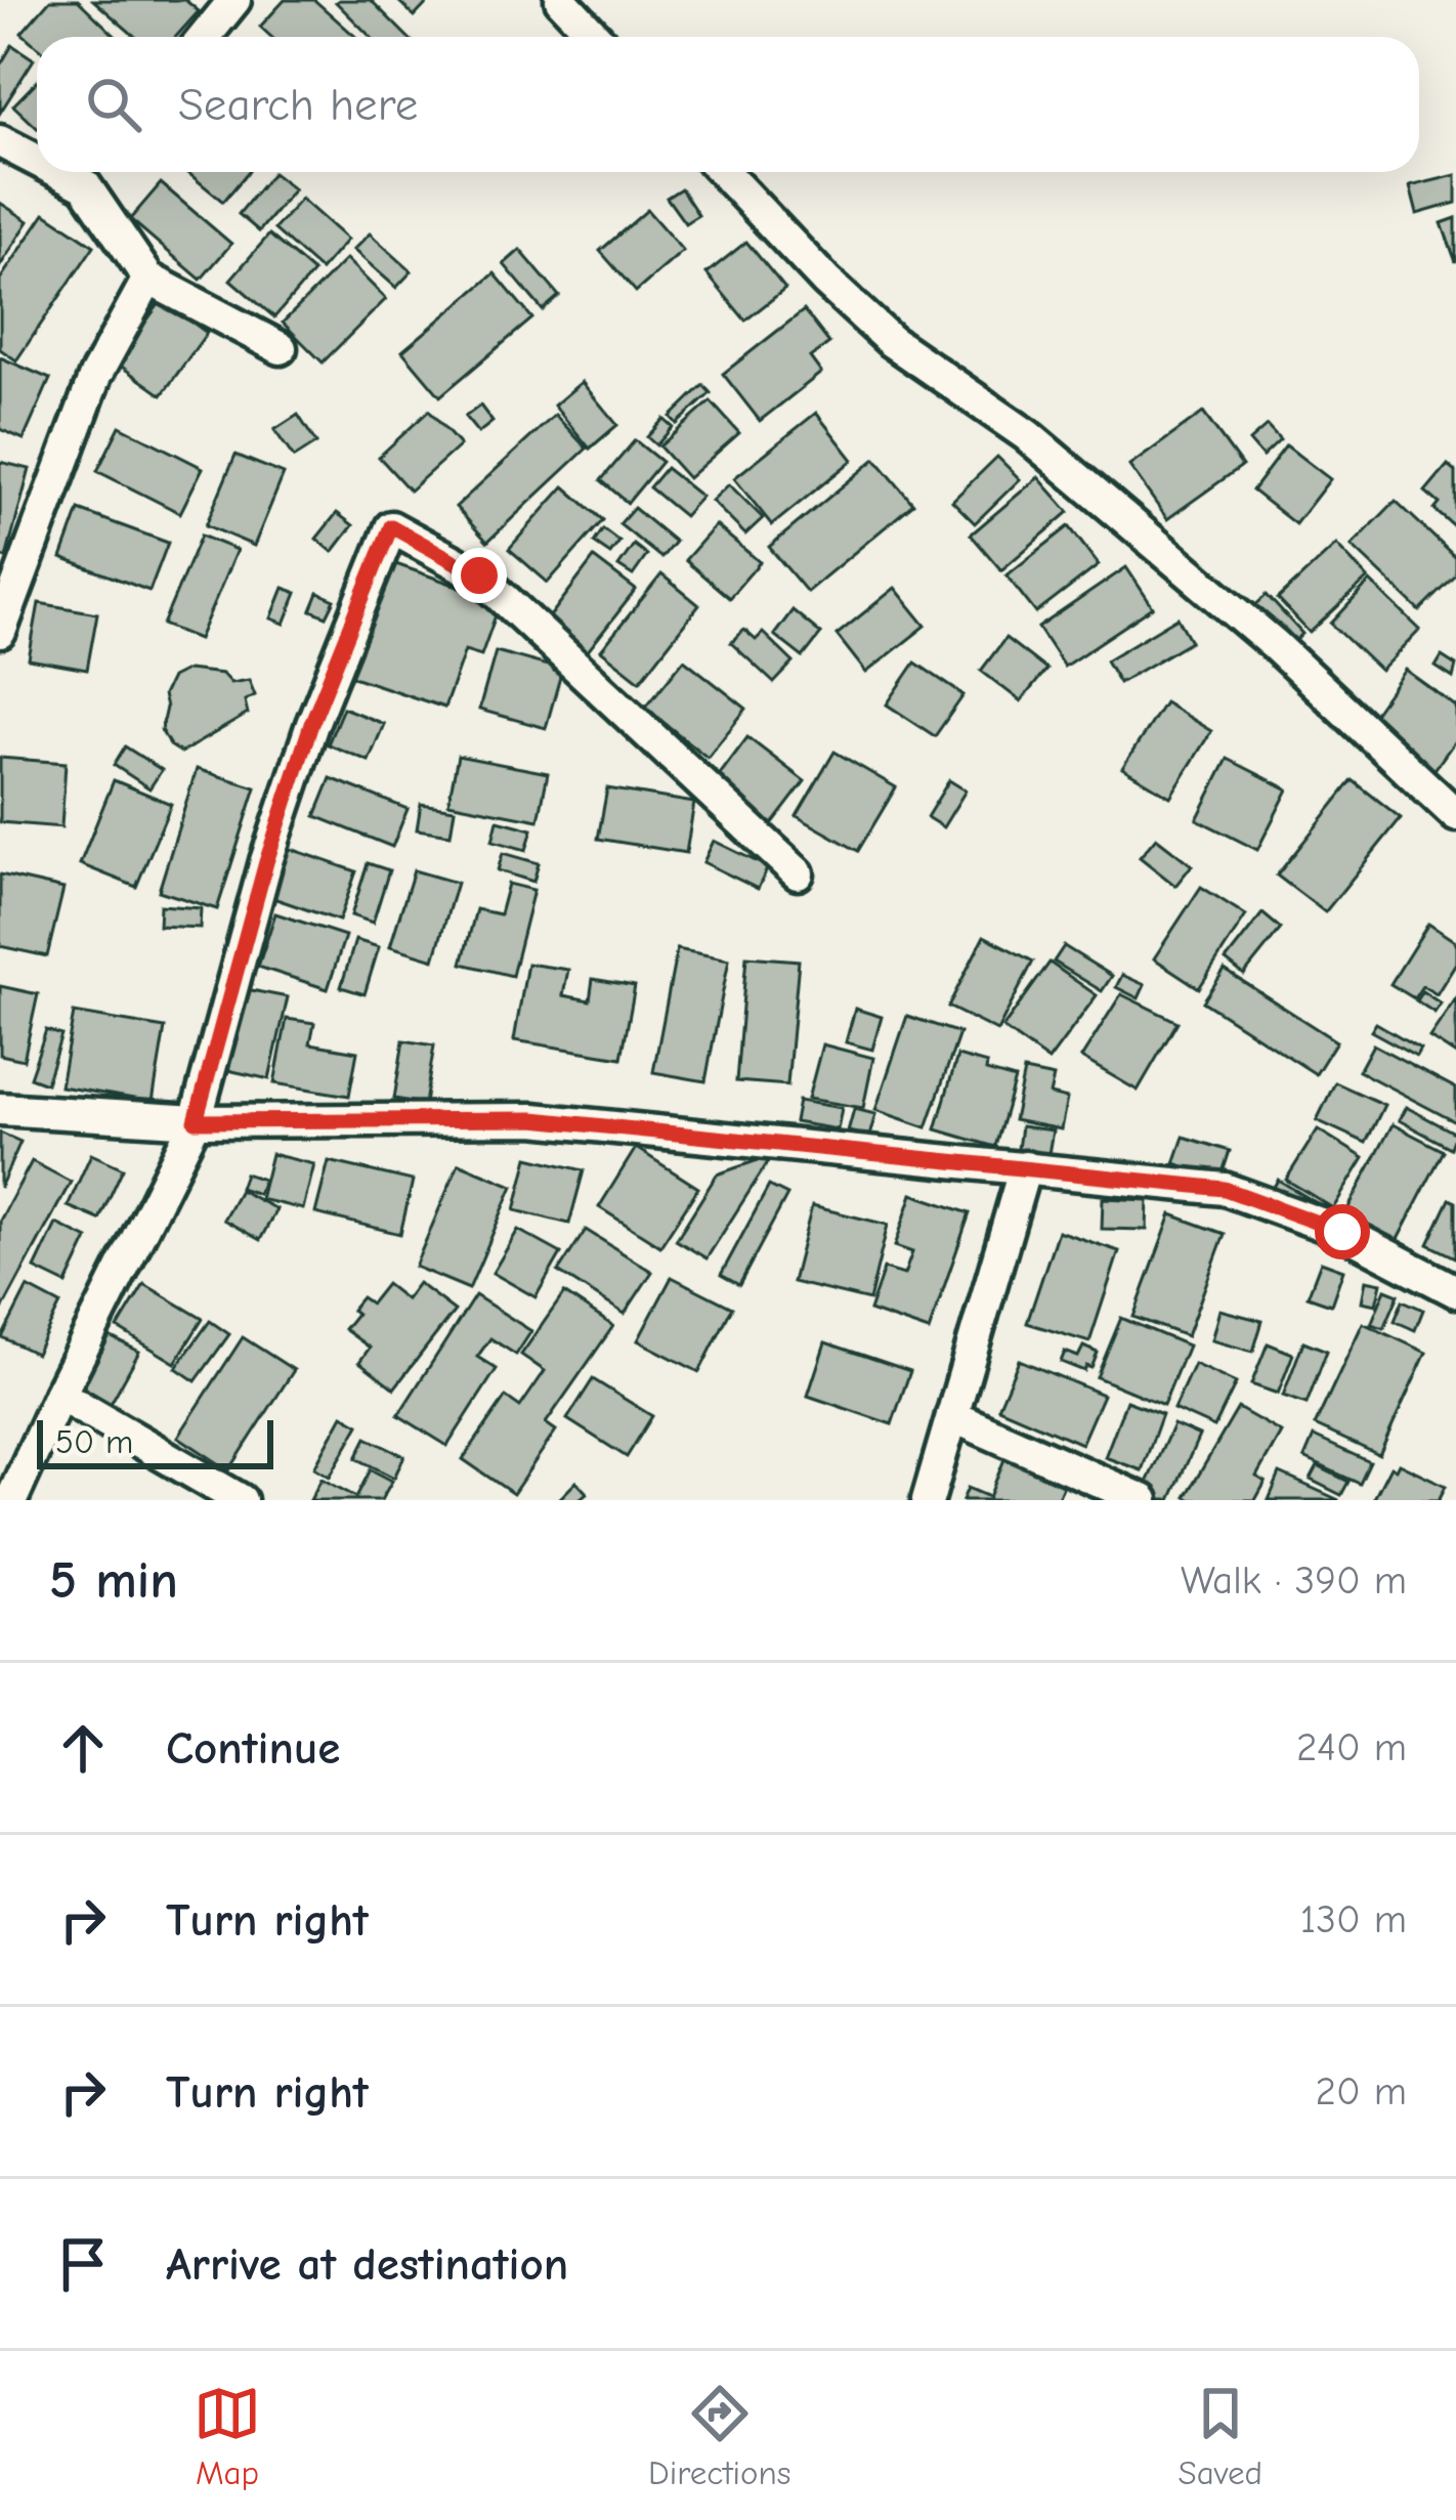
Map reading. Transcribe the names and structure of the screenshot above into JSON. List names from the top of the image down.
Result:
{
  "scale_bar": "50 m",
  "page": {
    "search": "Search here",
    "scale": "50 m",
    "heading": ["5 min", "Walk · 390 m"],
    "list": [
      ["Continue", "240 m"],
      ["Turn right", "130 m"],
      ["Turn right", "20 m"],
      "Arrive at destination"
    ],
    "nav": ["Map", "Directions", "Saved"]
  }
}
